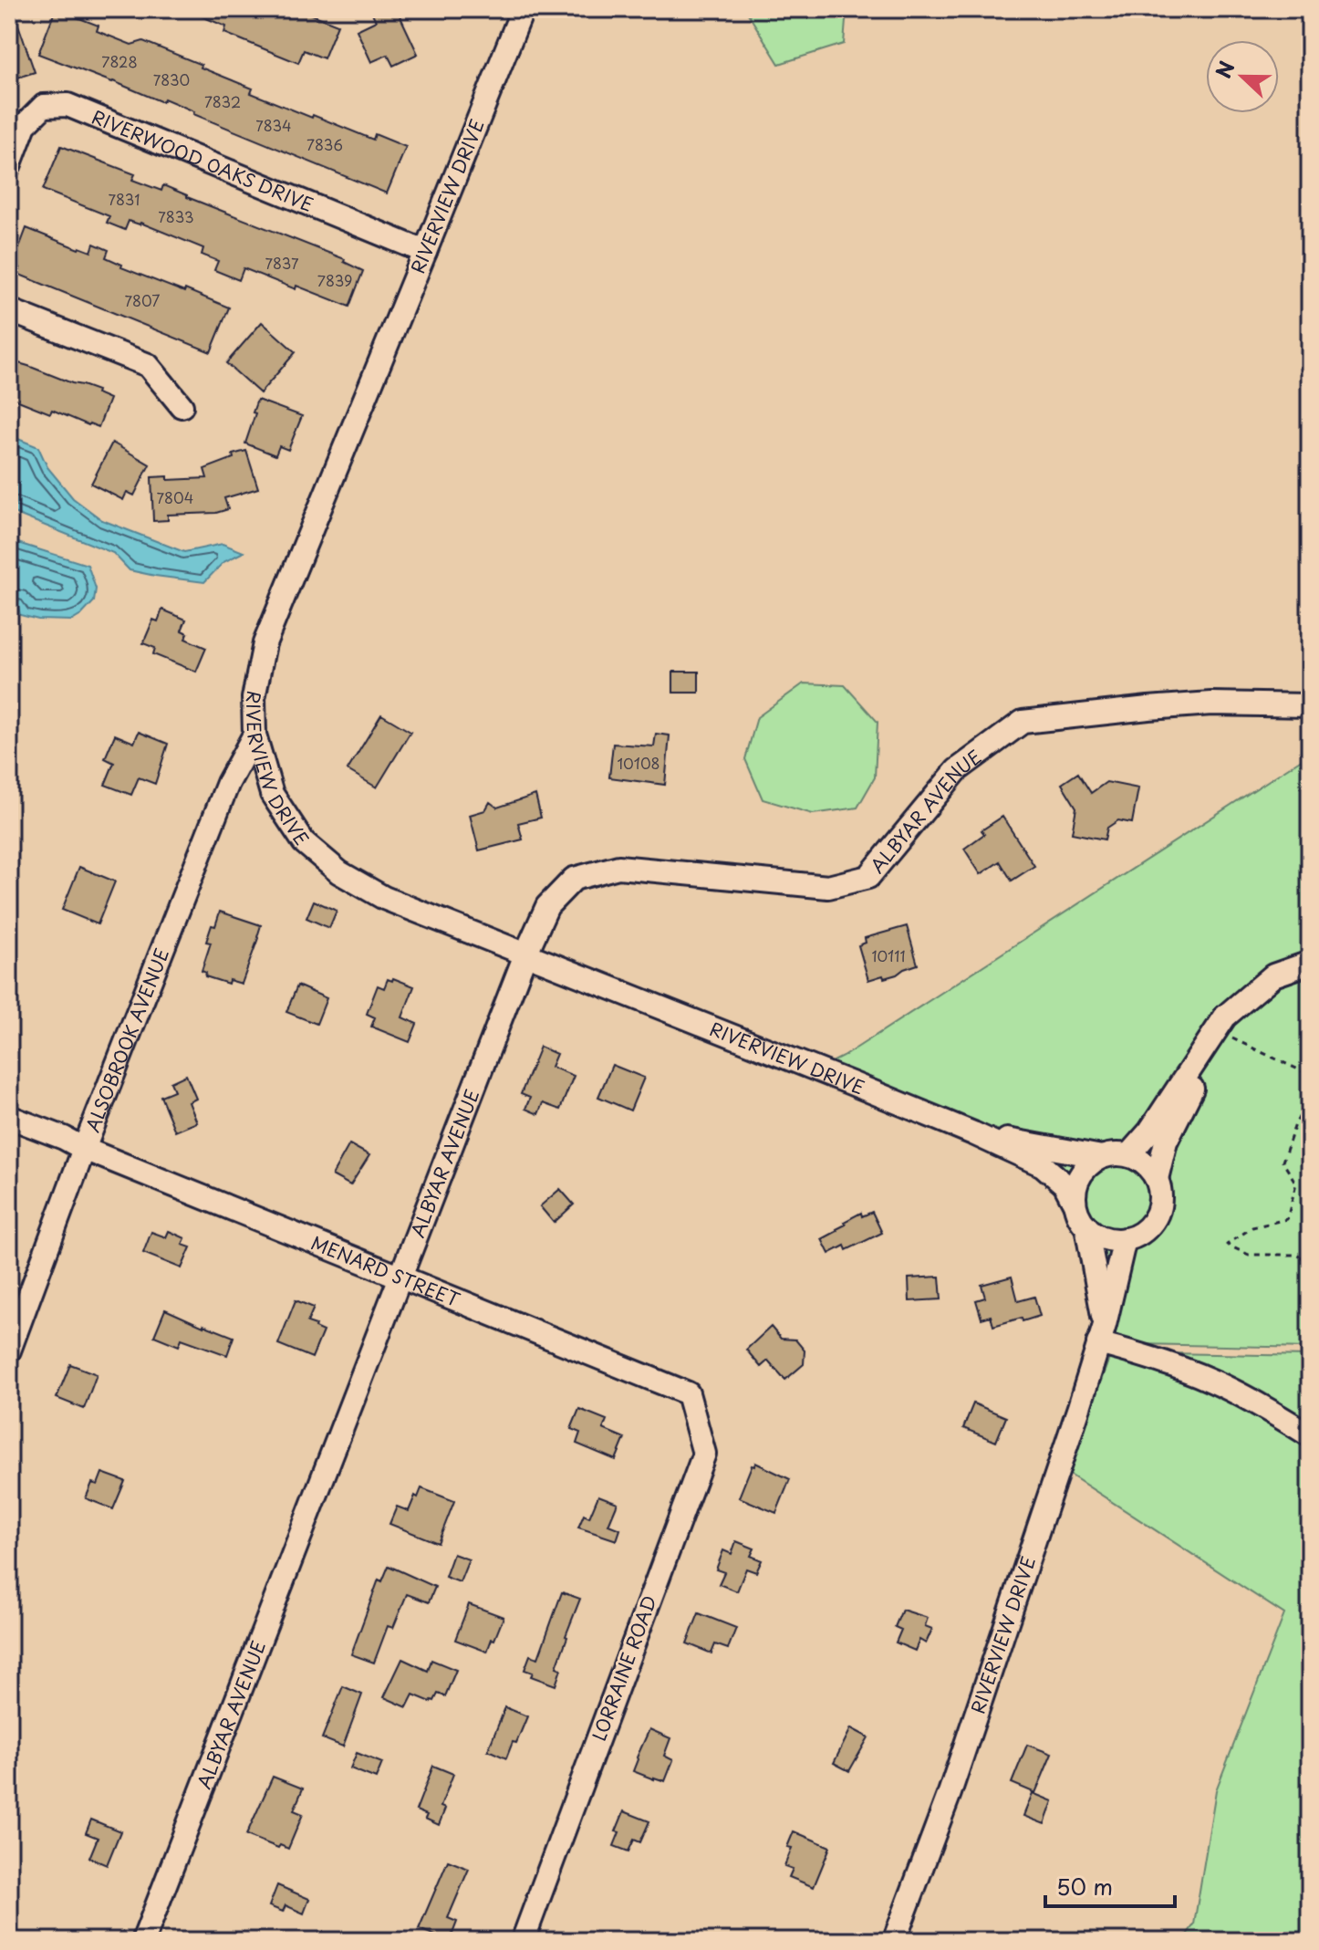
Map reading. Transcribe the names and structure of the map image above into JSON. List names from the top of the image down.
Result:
{
  "streets": {
    "street": [
      "RIVERWOOD OAKS DRIVE",
      "RIVERVIEW DRIVE",
      "ALBYAR AVENUE",
      "ALSOBROOK AVENUE",
      "MENARD STREET",
      "LORRAINE ROAD"
    ]
  },
  "crossings": [
    ["RIVERWOOD OAKS DRIVE", "RIVERVIEW DRIVE"],
    ["RIVERVIEW DRIVE", "ALBYAR AVENUE"],
    ["RIVERVIEW DRIVE", "ALSOBROOK AVENUE"],
    ["ALBYAR AVENUE", "MENARD STREET"],
    ["ALSOBROOK AVENUE", "MENARD STREET"],
    ["MENARD STREET", "LORRAINE ROAD"]
  ],
  "house_numbers": [
    "7828",
    "7830",
    "7832",
    "7834",
    "7836",
    "7831",
    "7833",
    "7837",
    "7839",
    "7807",
    "7804",
    "10108",
    "10111"
  ],
  "scale_bar": "50 m",
  "north": "left"
}
